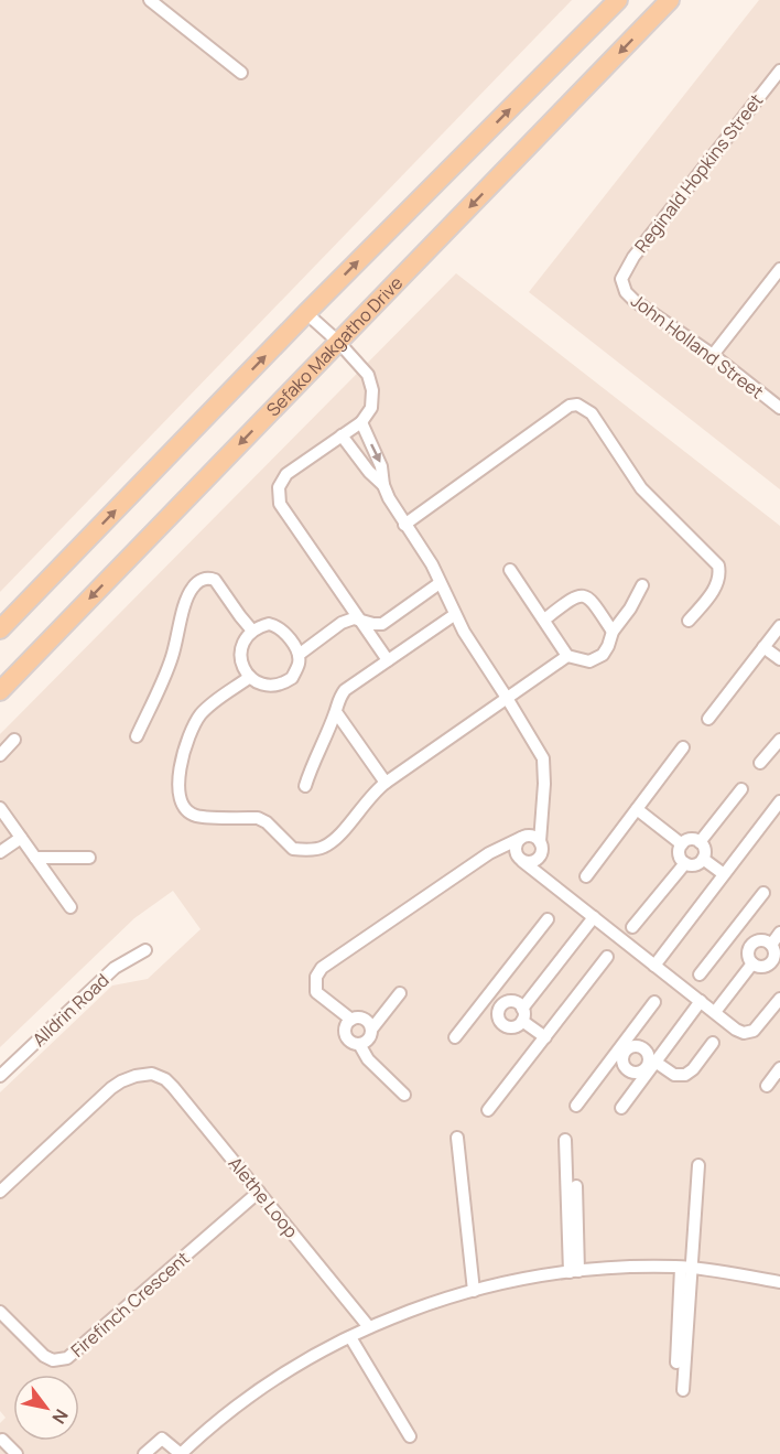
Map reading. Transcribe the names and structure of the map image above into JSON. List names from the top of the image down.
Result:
{
  "streets": {
    "main road": ["Sefako Makgatho Drive"],
    "street": [
      "Reginald Hopkins Street",
      "John Holland Street",
      "Alldrin Road",
      "Alethe Loop",
      "Firefinch Crescent"
    ]
  },
  "crossings": [
    ["Reginald Hopkins Street", "John Holland Street"],
    ["Alethe Loop", "Firefinch Crescent"]
  ],
  "north": "bottom right"
}
